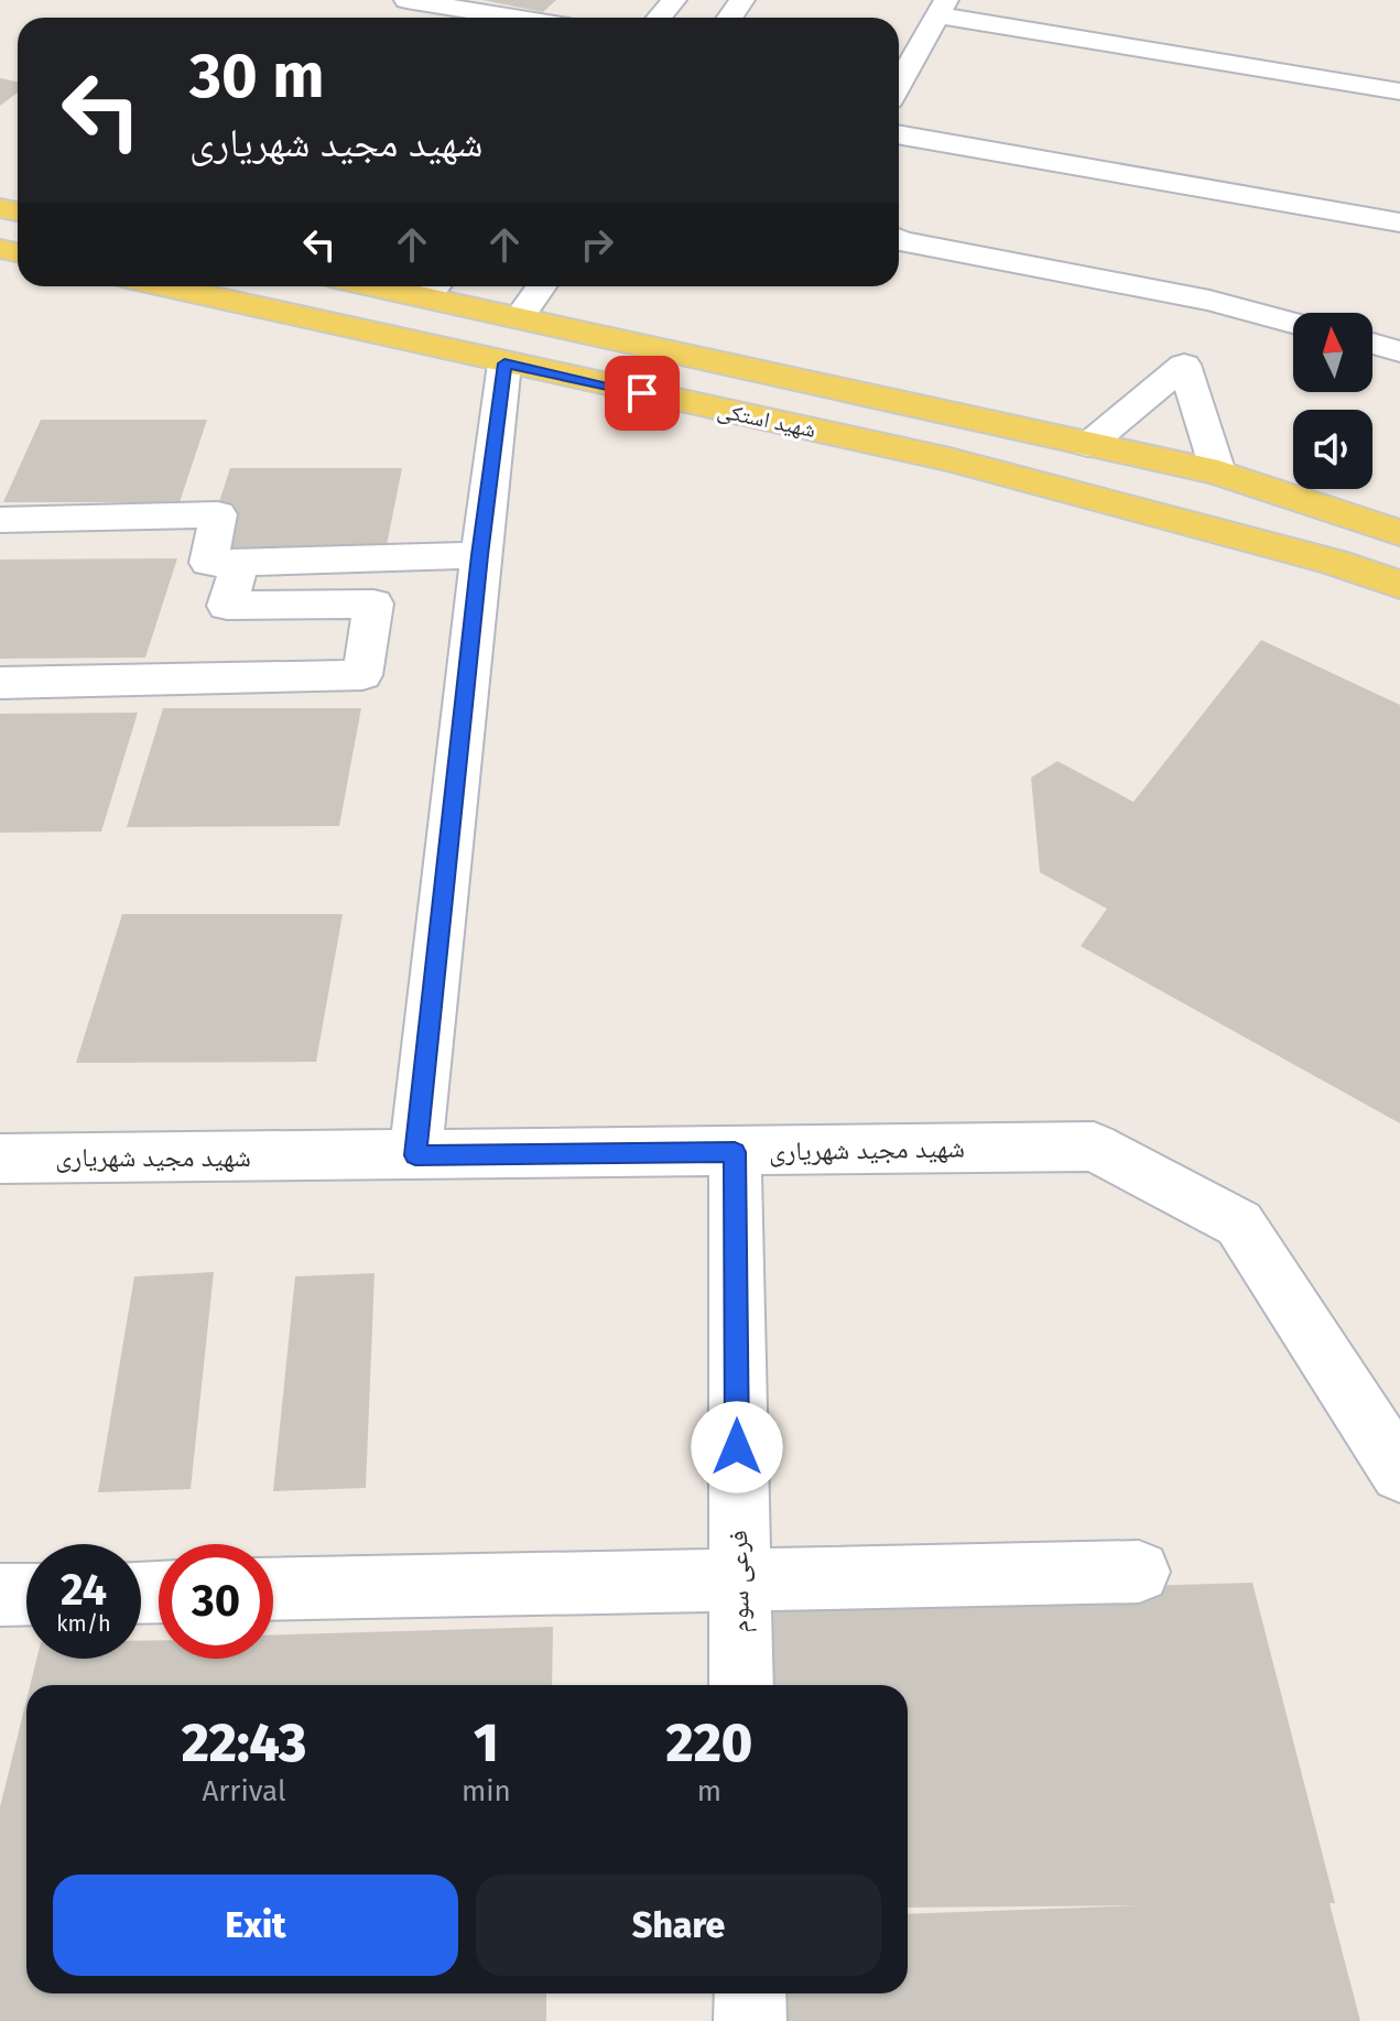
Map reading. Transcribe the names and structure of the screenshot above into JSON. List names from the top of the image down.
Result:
{
  "streets": {
    "main road": ["شهید استکی"],
    "street": ["شهید مجید شهریاری", "فرعی سوم"]
  },
  "crossings": [
    ["شهید مجید شهریاری", "فرعی سوم"]
  ],
  "north": "top",
  "page": {
    "turn": ["30 m", "شهید مجید شهریاری"],
    "speed": "24 km/h",
    "limit": "30",
    "eta": [
      "22:43",
      "Arrival",
      "1",
      "min",
      "220",
      "m"
    ],
    "buttons": ["Exit", "Share"]
  }
}
